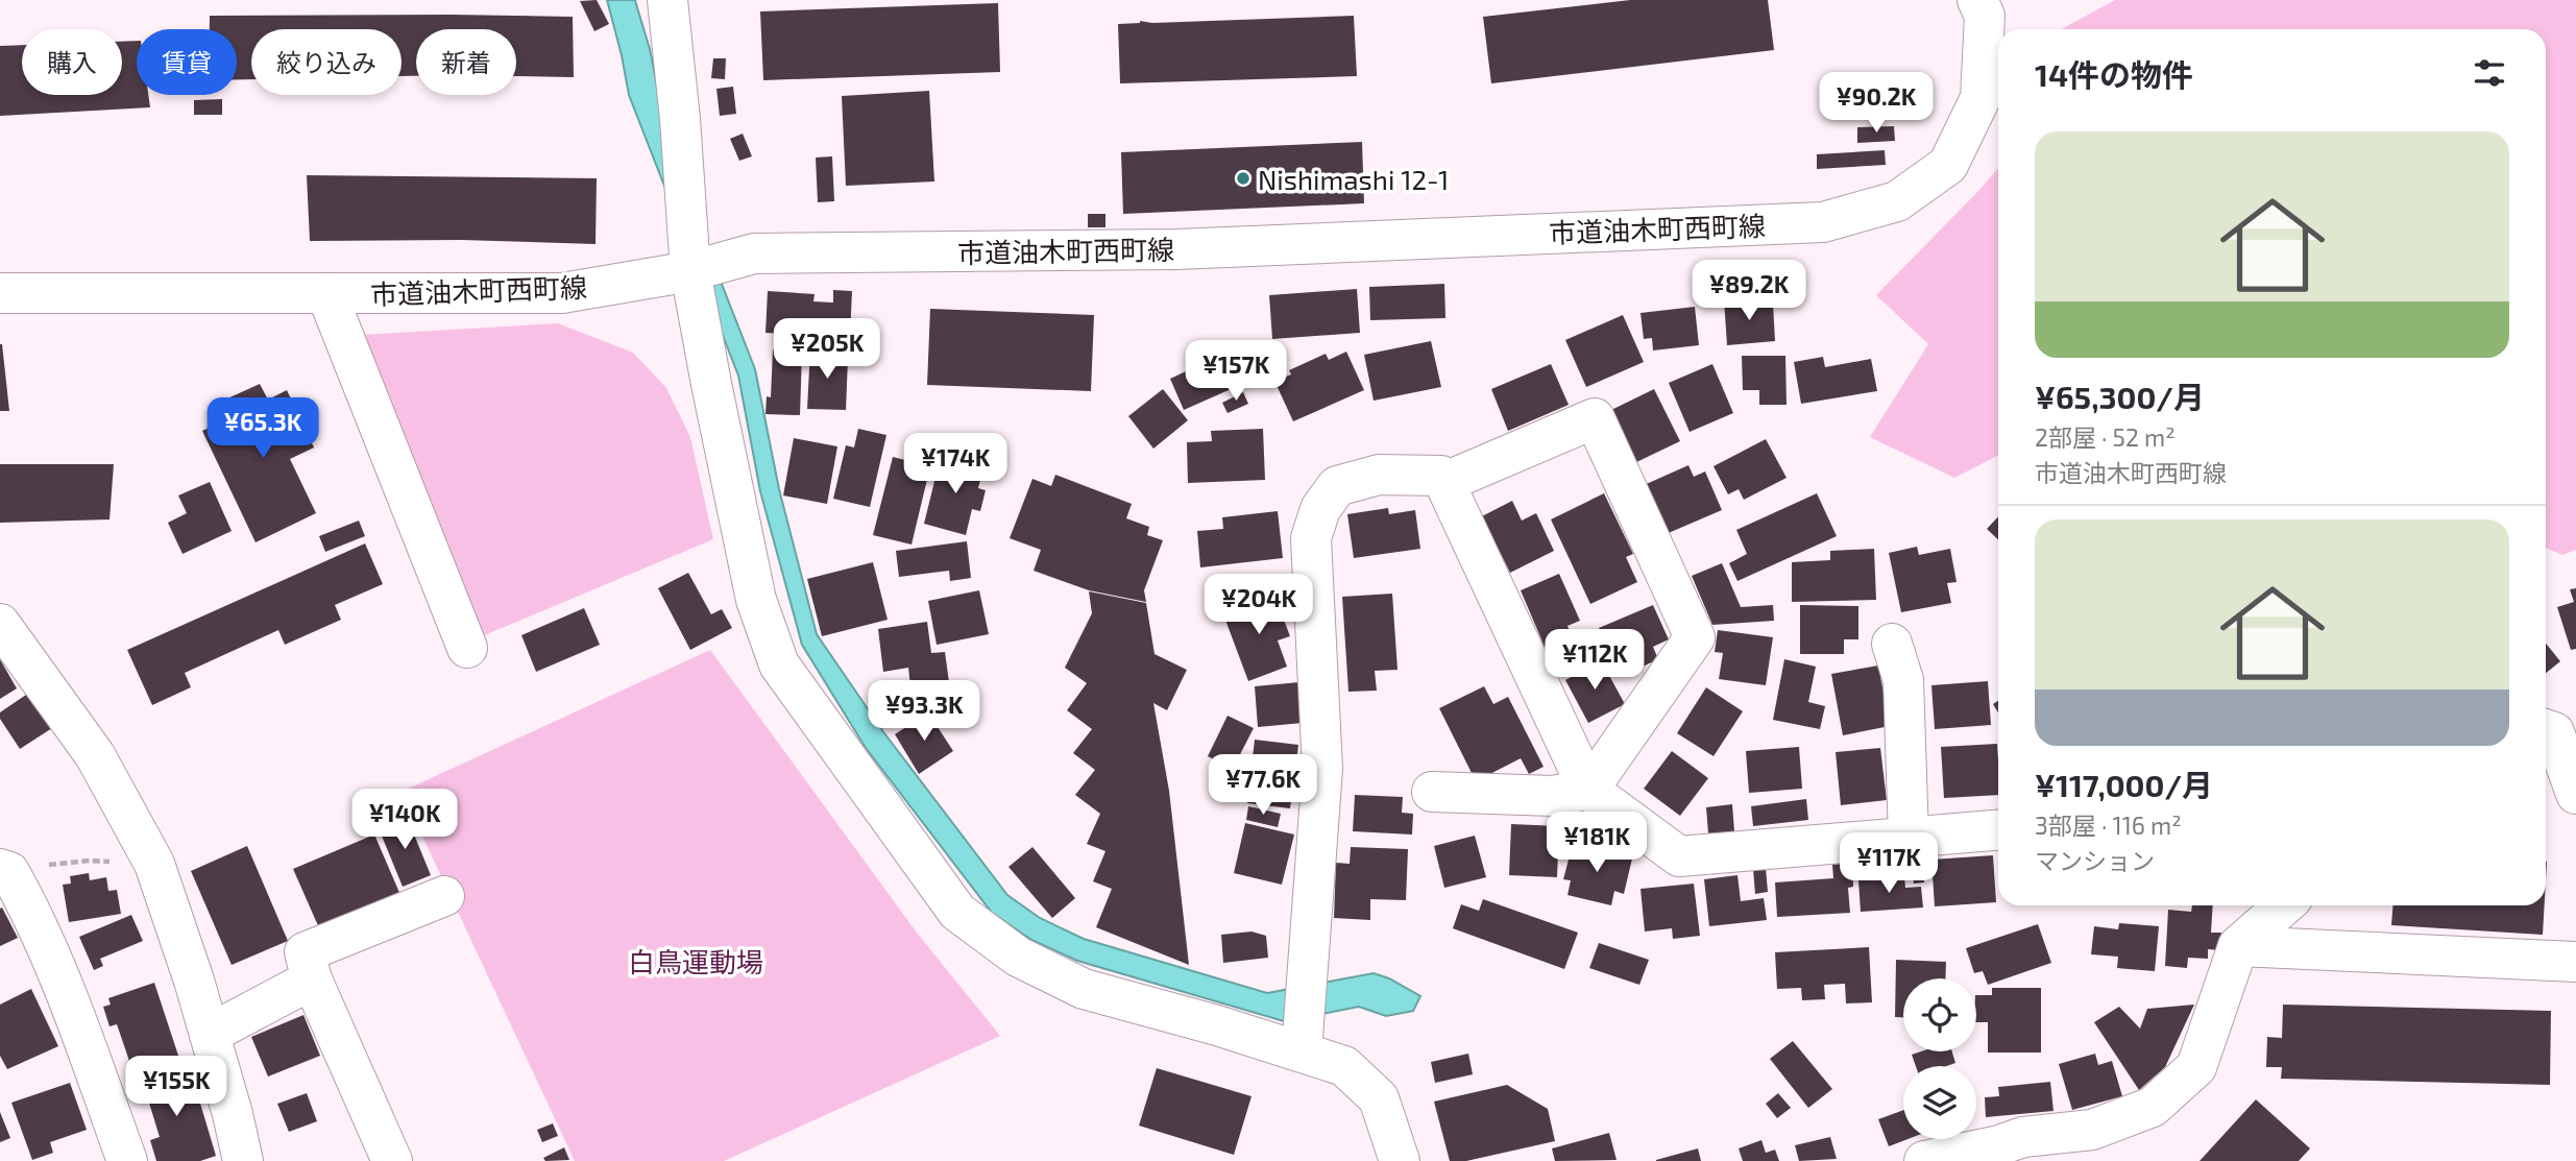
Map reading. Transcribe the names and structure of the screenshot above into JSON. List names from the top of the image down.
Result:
{
  "streets": {
    "street": ["市道油木町西町線"]
  },
  "parks": ["白鳥運動場"],
  "places": ["Nishimashi 12-1"],
  "page": {
    "chip": [
      "購入",
      "賃貸",
      "絞り込み",
      "新着"
    ],
    "heading": "14件の物件",
    "price": [
      "¥90.2K",
      "¥89.2K",
      "¥205K",
      "¥157K",
      "¥65.3K",
      "¥174K",
      "¥204K",
      "¥112K",
      "¥93.3K",
      "¥77.6K",
      "¥140K",
      "¥181K",
      "¥117K",
      "¥155K"
    ],
    "list": [
      {
        "name": "¥65,300/月",
        "note": "2部屋 · 52 m² · 市道油木町西町線"
      },
      {
        "name": "¥117,000/月",
        "note": "3部屋 · 116 m² · マンション"
      }
    ]
  }
}
